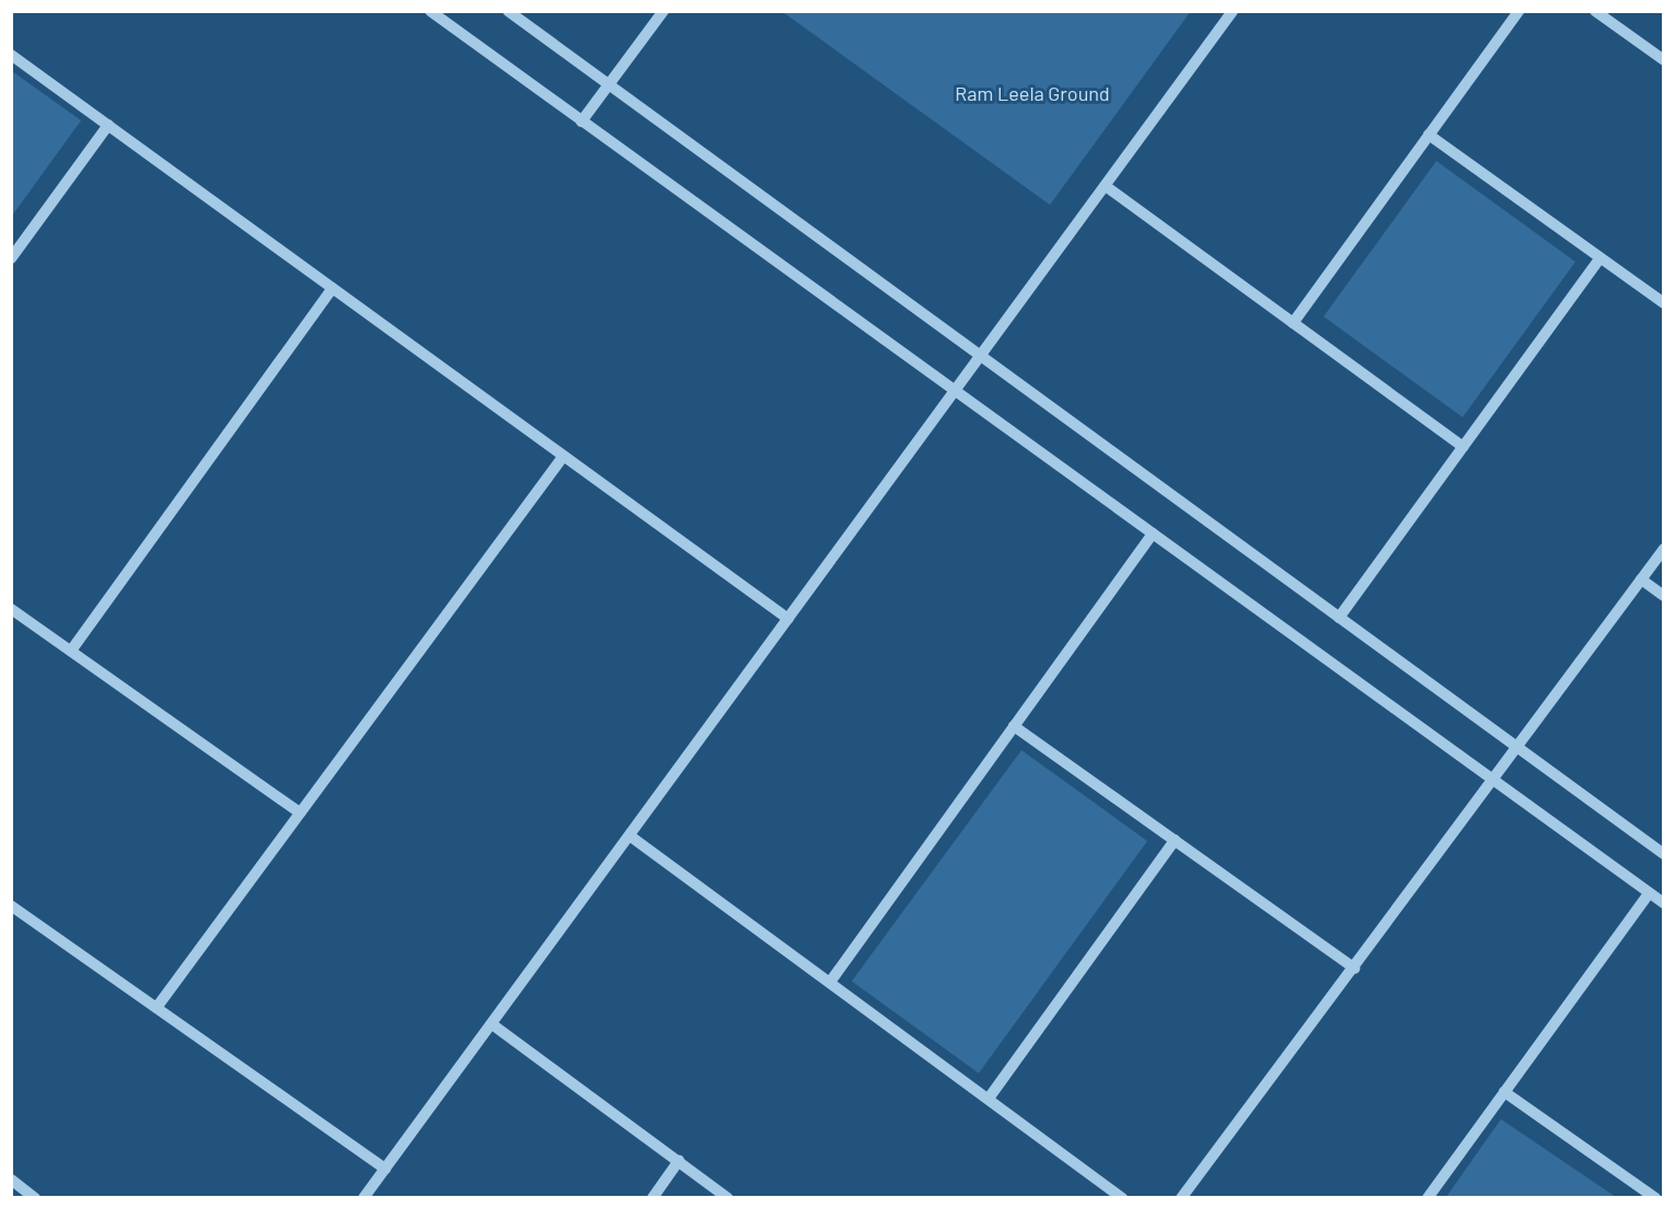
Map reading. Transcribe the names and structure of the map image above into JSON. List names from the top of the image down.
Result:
{
  "parks": ["Ram Leela Ground"]
}
